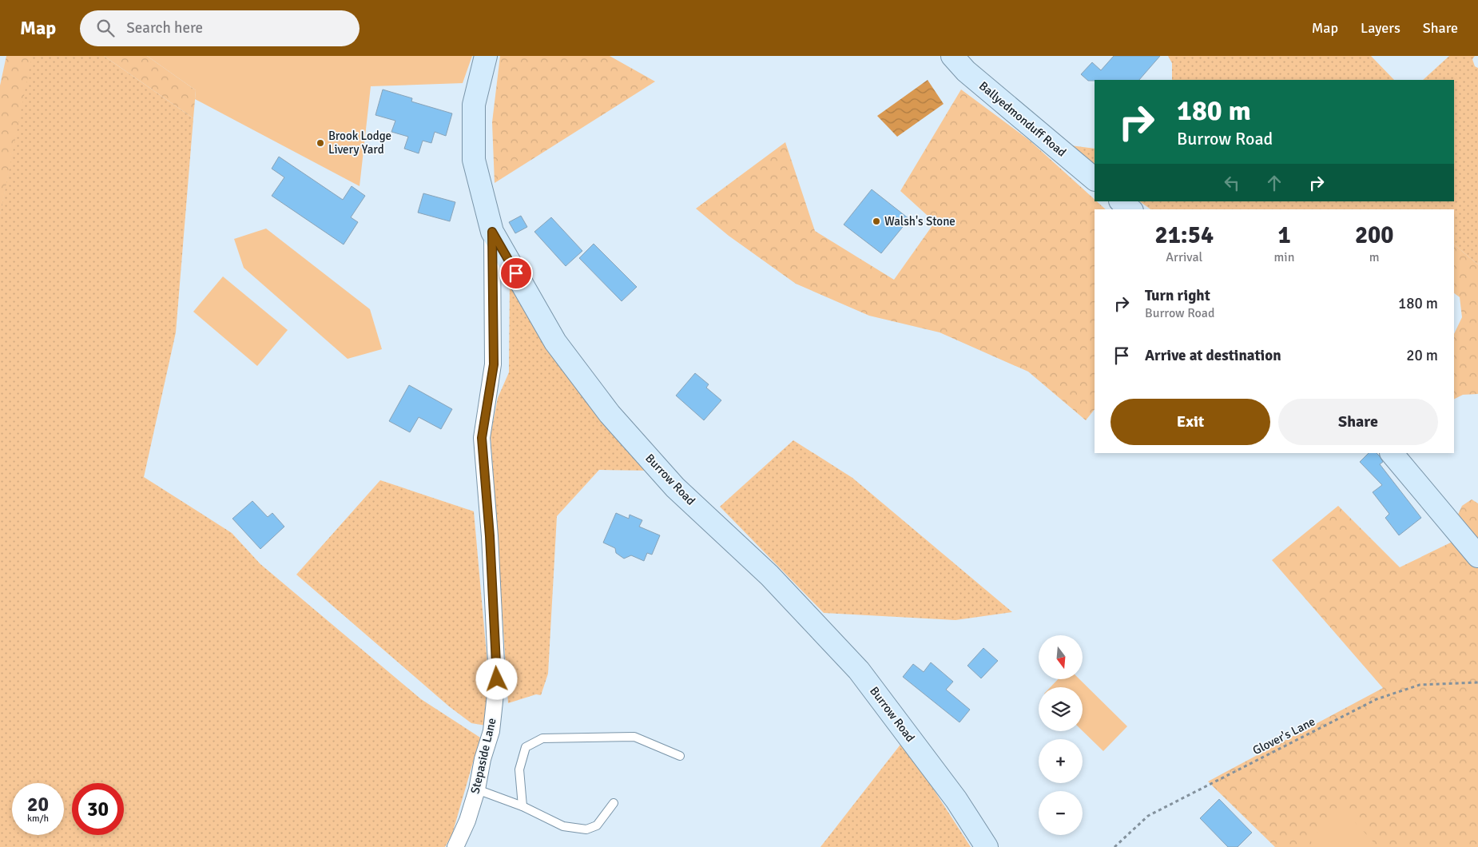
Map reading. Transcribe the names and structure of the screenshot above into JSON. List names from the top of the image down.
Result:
{
  "streets": {
    "street": ["Ballyedmonduff Road", "Burrow Road", "Stepaside Lane"],
    "path": ["Glover's Lane"]
  },
  "crossings": [
    ["Burrow Road", "Stepaside Lane"]
  ],
  "places": ["Brook Lodge Livery Yard", "Walsh's Stone"],
  "north": "bottom",
  "page": {
    "header": "Map",
    "search": "Search here",
    "nav": ["Map", "Layers", "Share"],
    "turn": ["180 m", "Burrow Road"],
    "eta": [
      "21:54",
      "Arrival",
      "1",
      "min",
      "200",
      "m"
    ],
    "list": [
      {
        "name": "Turn right",
        "note": "Burrow Road",
        "value": "180 m"
      },
      {
        "name": "Arrive at destination",
        "value": "20 m"
      }
    ],
    "buttons": ["Exit", "Share"],
    "map_buttons": ["+", "−"],
    "speed": "20 km/h",
    "limit": "30"
  }
}
